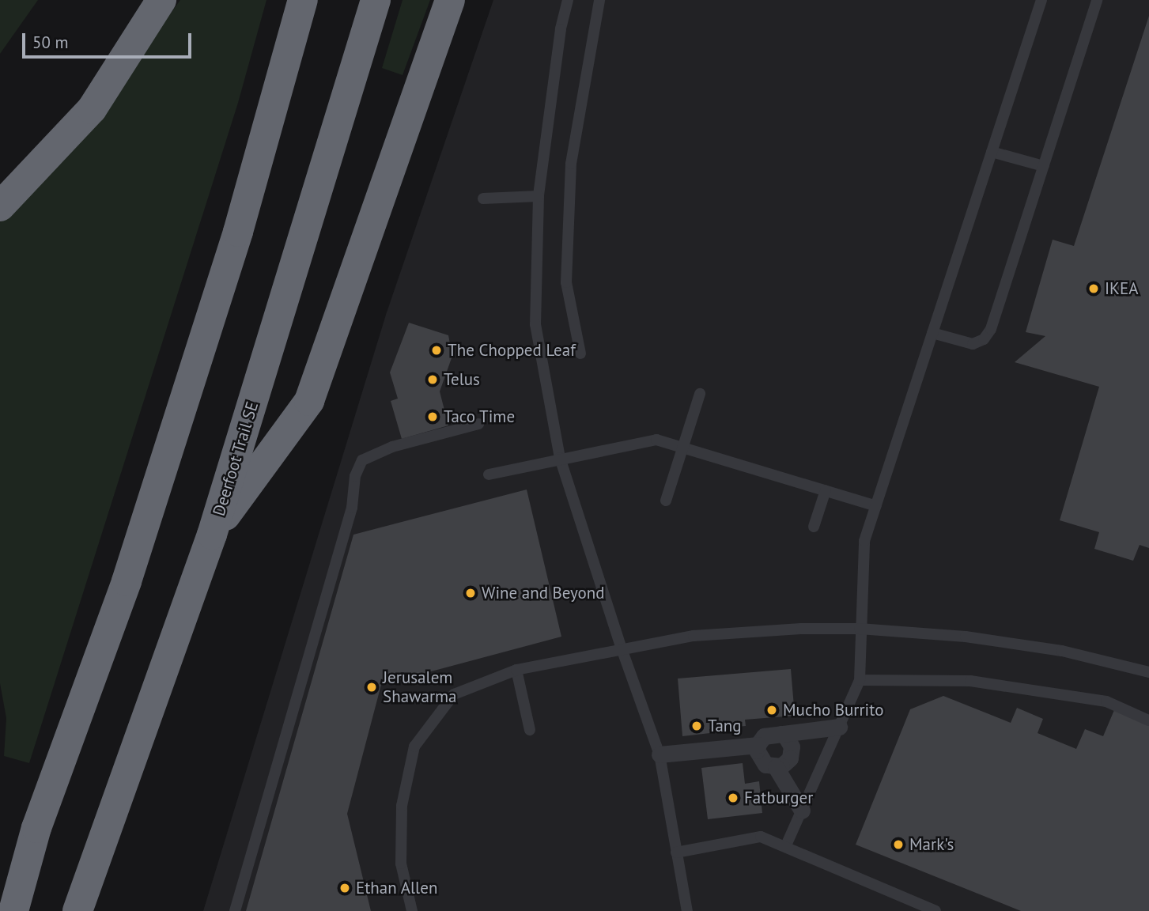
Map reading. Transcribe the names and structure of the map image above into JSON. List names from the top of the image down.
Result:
{
  "streets": {
    "highway": ["Deerfoot Trail SE"]
  },
  "places": [
    "IKEA",
    "The Chopped Leaf",
    "Telus",
    "Taco Time",
    "Wine and Beyond",
    "Jerusalem Shawarma",
    "Mucho Burrito",
    "Tang",
    "Fatburger",
    "Mark's",
    "Ethan Allen"
  ],
  "scale_bar": "50 m"
}
